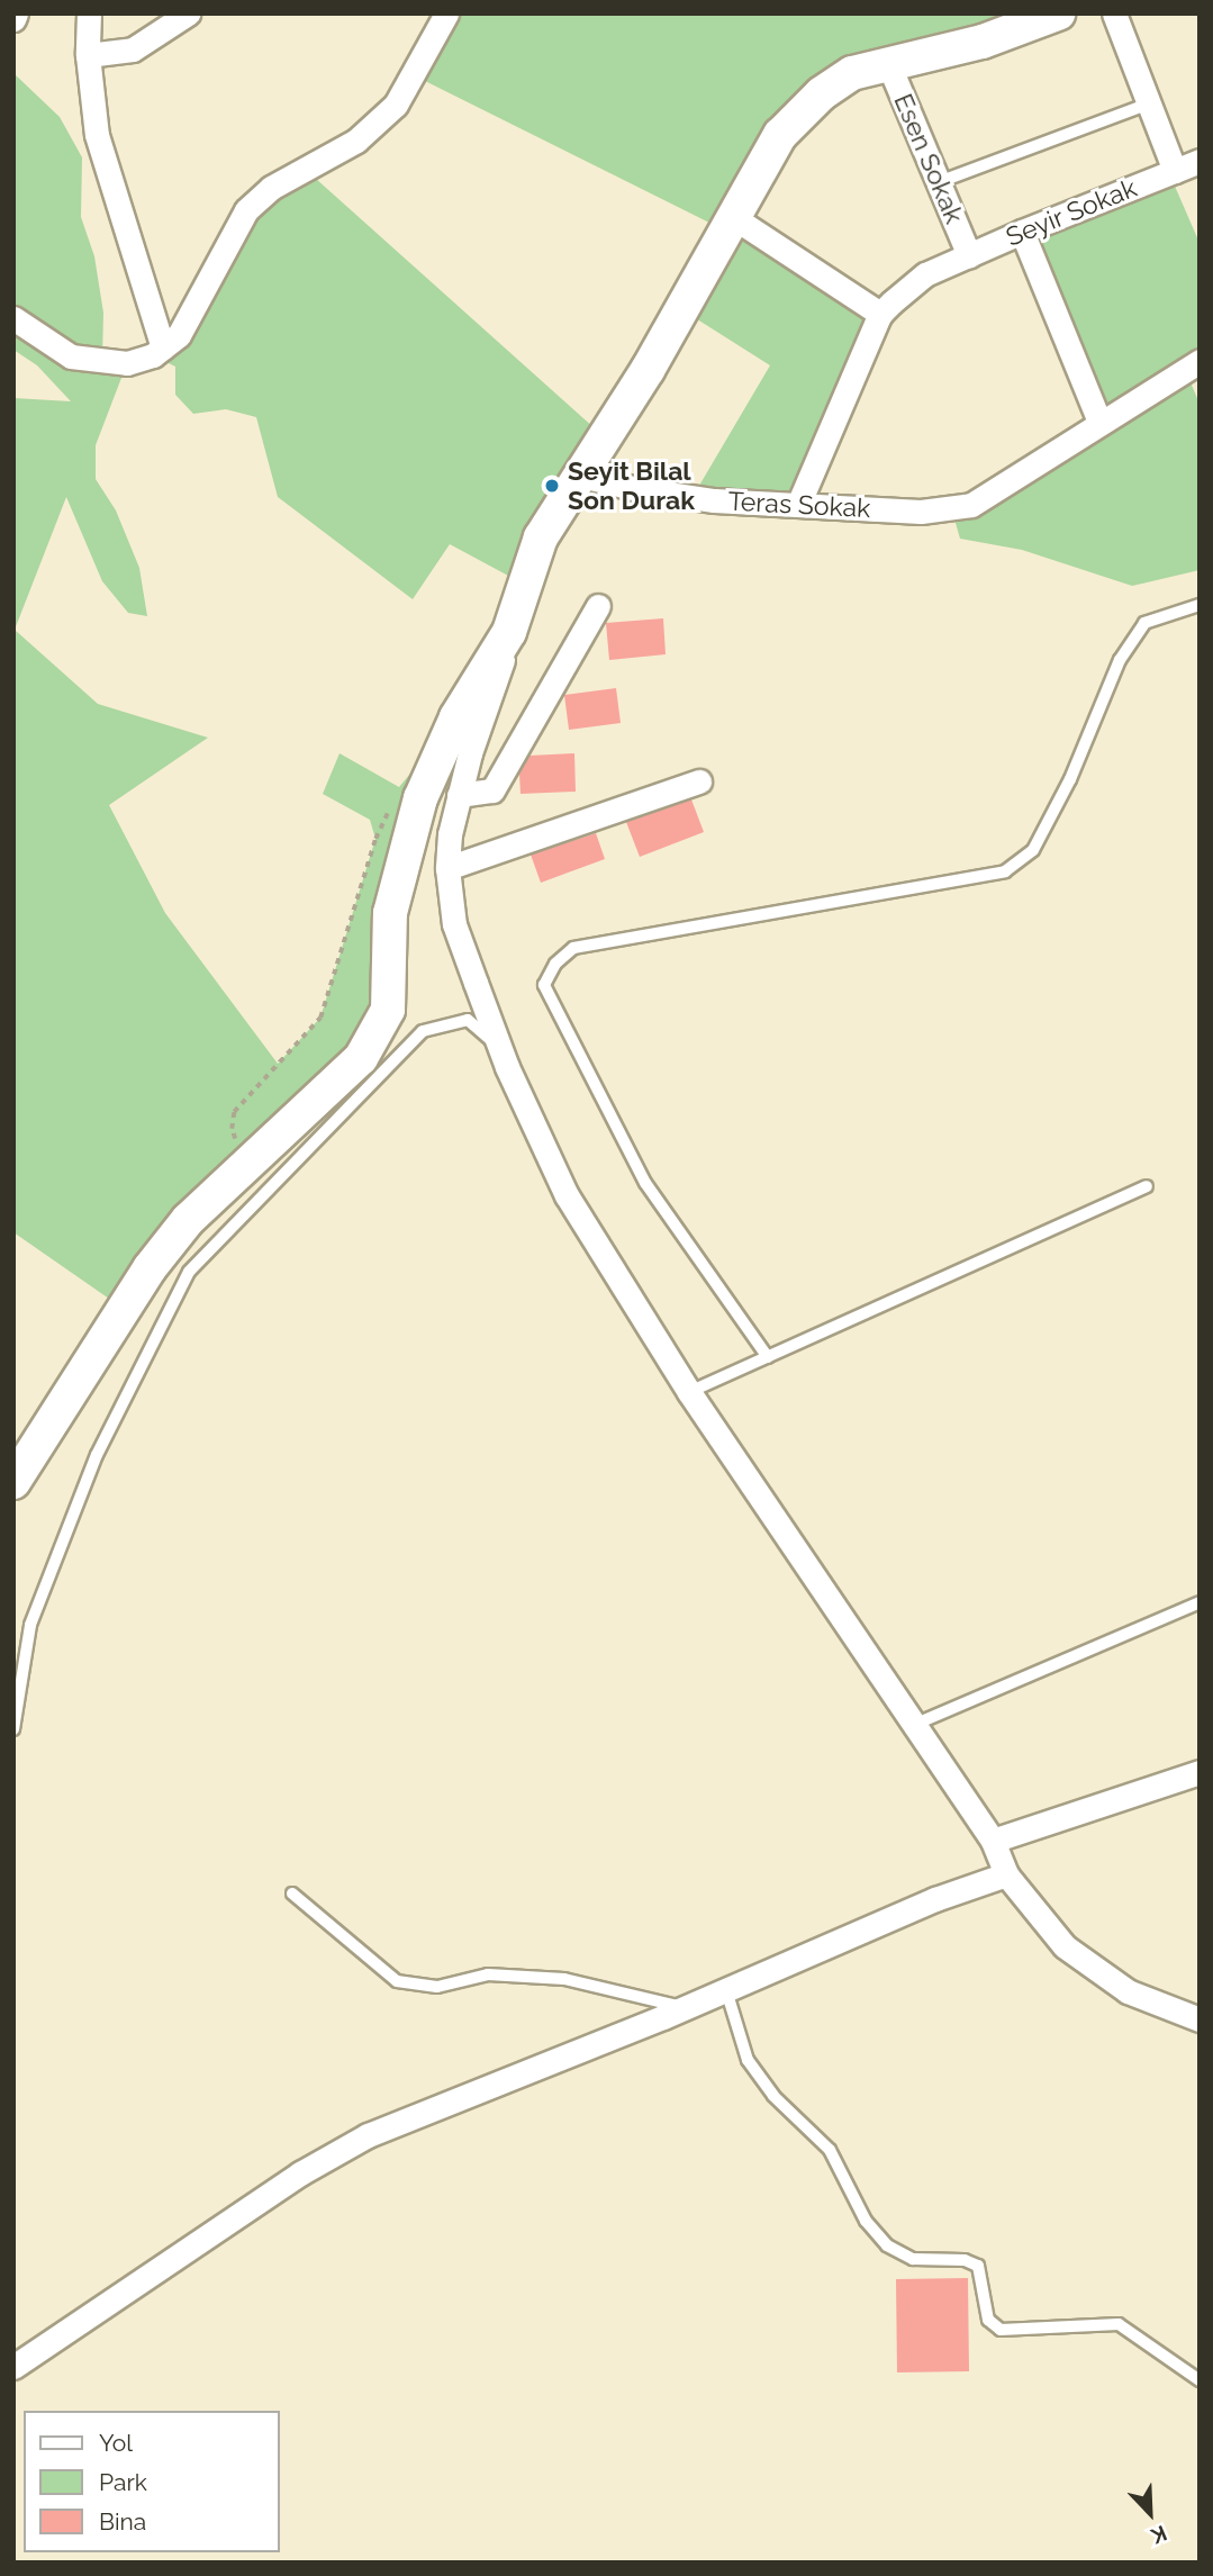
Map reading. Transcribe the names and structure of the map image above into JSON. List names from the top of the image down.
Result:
{
  "streets": {
    "street": ["Esen Sokak", "Seyir Sokak", "Teras Sokak"]
  },
  "crossings": [
    ["Esen Sokak", "Seyir Sokak"]
  ],
  "places": ["Seyit Bilal Son Durak"],
  "legend": ["Yol", "Park", "Bina"],
  "north": "bottom right"
}
